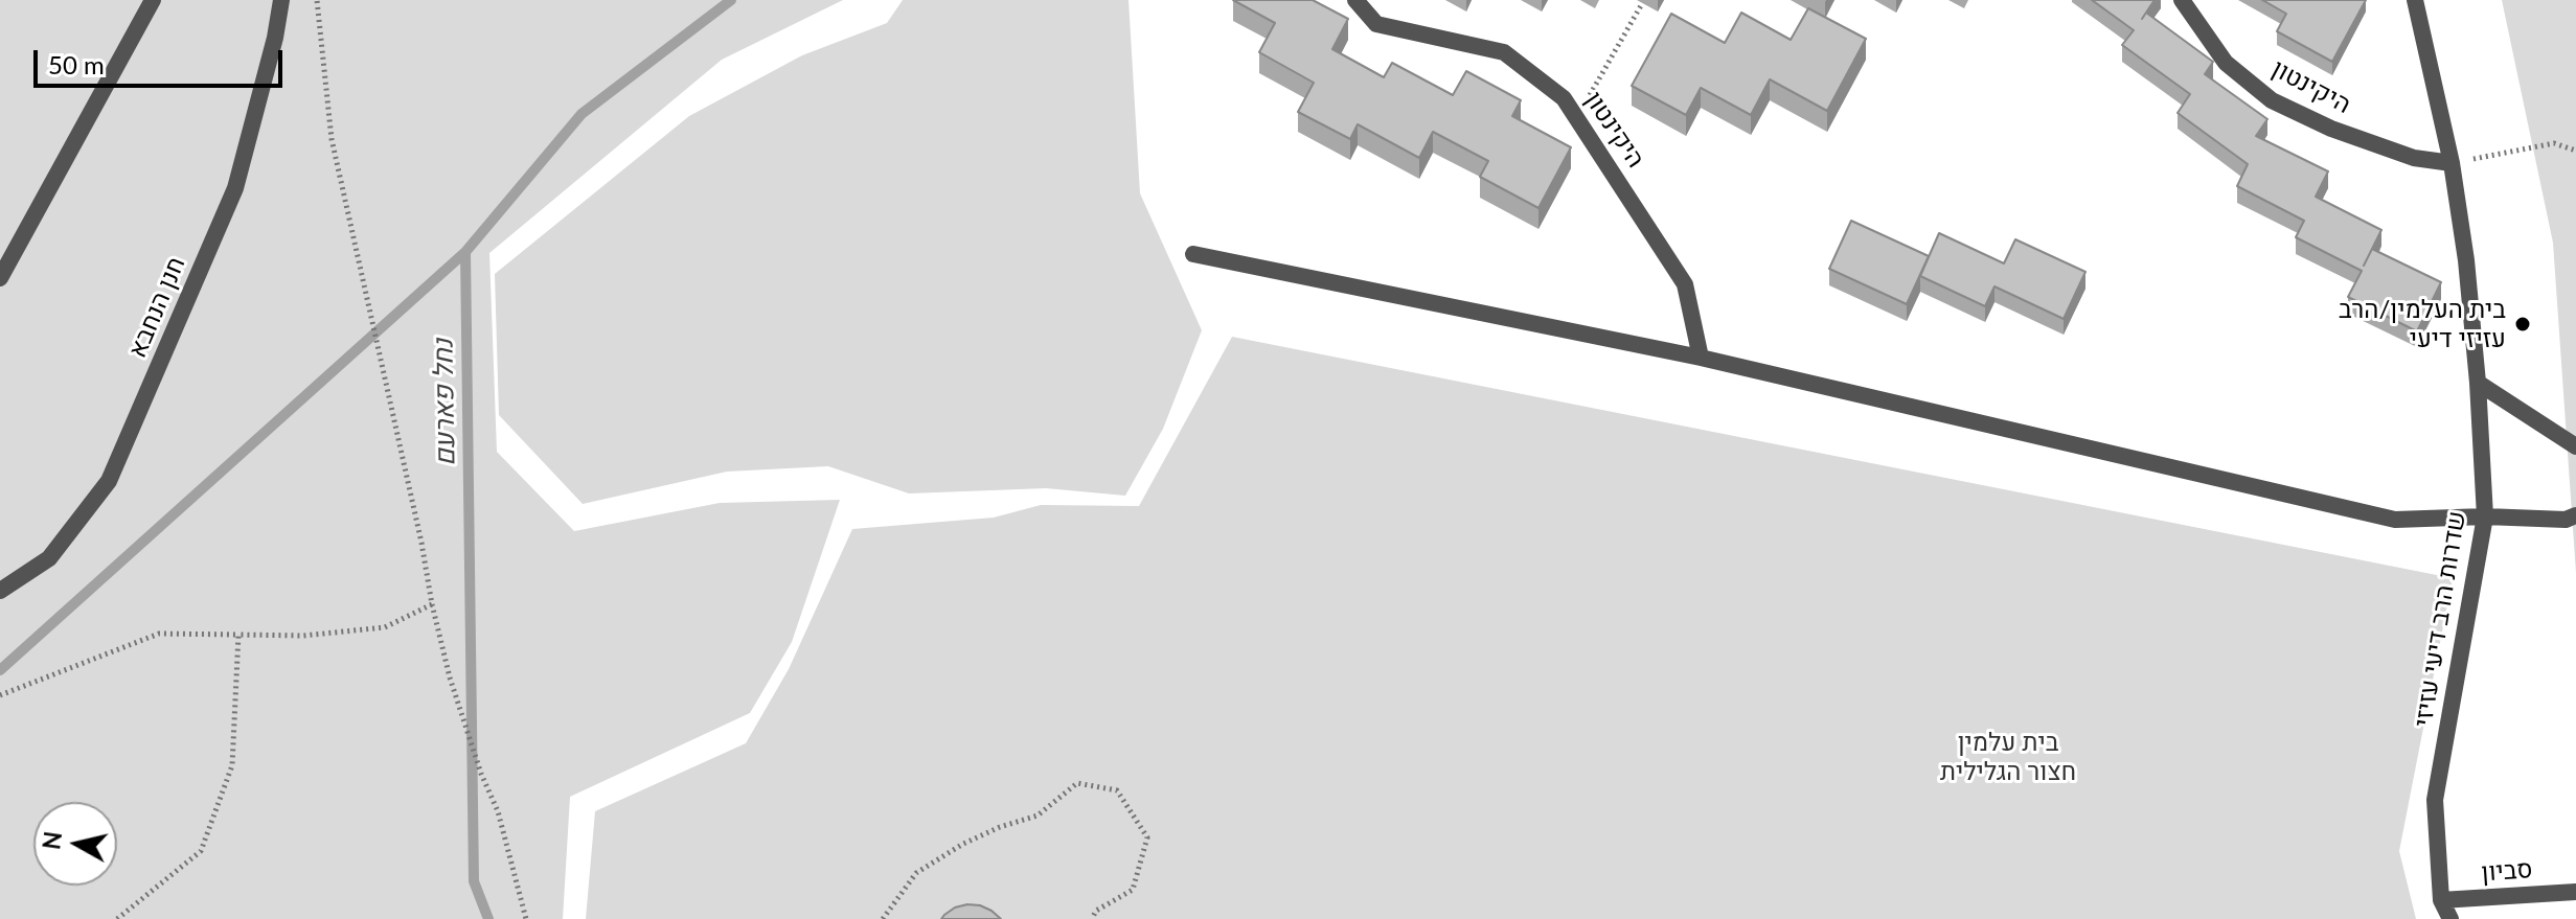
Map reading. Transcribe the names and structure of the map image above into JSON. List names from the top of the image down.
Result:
{
  "streets": {
    "street": [
      "היקינטון",
      "חנן הנחבא",
      "שדרות הרב דיעי עזיזי",
      "סביון"
    ]
  },
  "crossings": [
    ["היקינטון", "שדרות הרב דיעי עזיזי"],
    ["שדרות הרב דיעי עזיזי", "סביון"]
  ],
  "water": ["נחל פארעם"],
  "parks": ["בית עלמין חצור הגלילית"],
  "places": ["בית העלמין/הרב עזיזי דיעי"],
  "scale_bar": "50 m",
  "north": "left"
}
